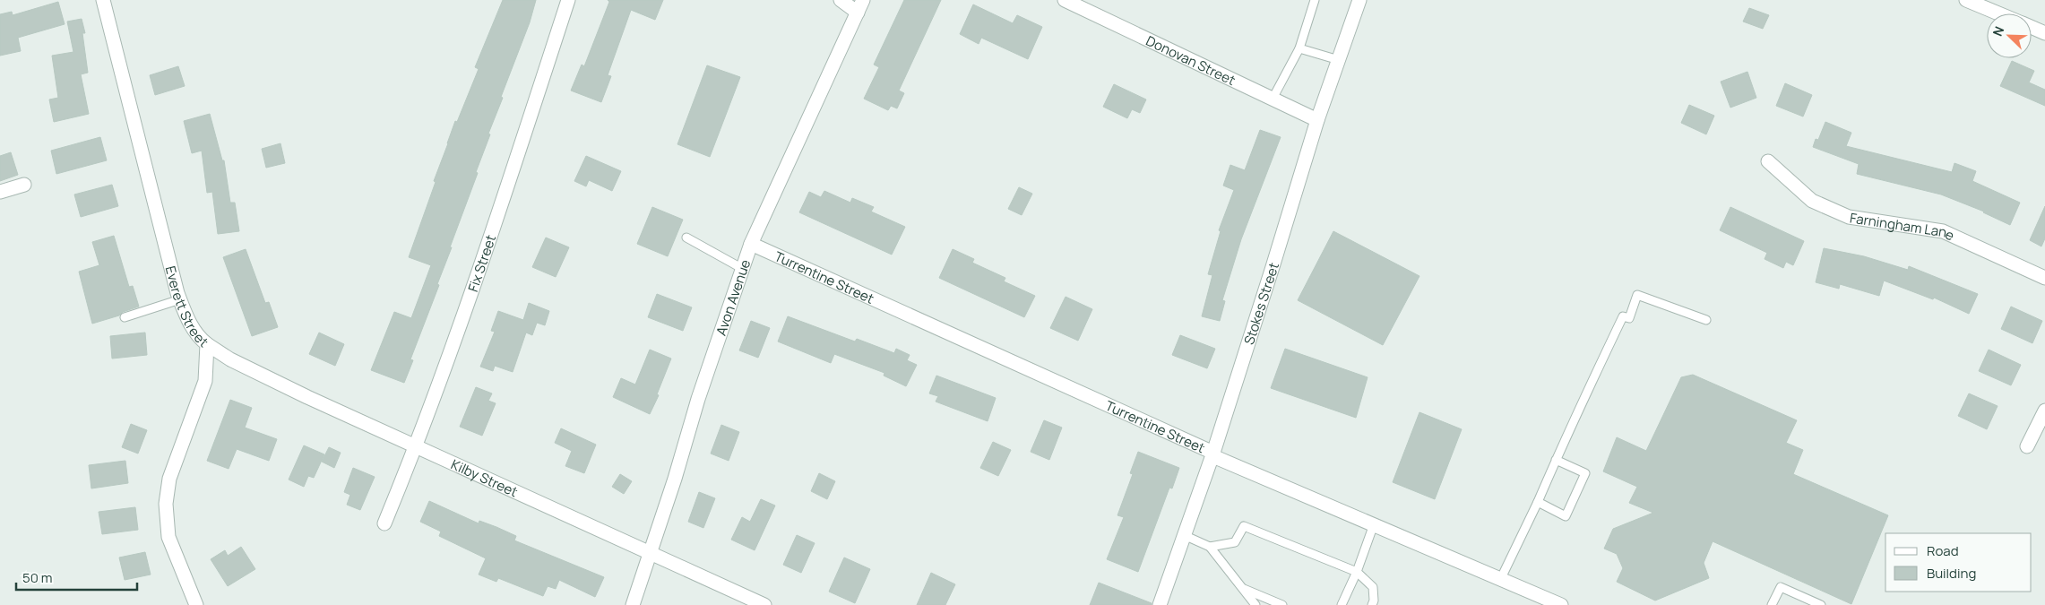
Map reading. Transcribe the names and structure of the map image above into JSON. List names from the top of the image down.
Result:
{
  "streets": {
    "street": [
      "Donovan Street",
      "Farningham Lane",
      "Fix Street",
      "Turrentine Street",
      "Avon Avenue",
      "Stokes Street",
      "Everett Street",
      "Kilby Street"
    ]
  },
  "crossings": [
    ["Donovan Street", "Stokes Street"],
    ["Fix Street", "Kilby Street"],
    ["Turrentine Street", "Avon Avenue"],
    ["Turrentine Street", "Stokes Street"],
    ["Avon Avenue", "Kilby Street"],
    ["Everett Street", "Kilby Street"]
  ],
  "legend": ["Road", "Building"],
  "scale_bar": "50 m",
  "north": "top left"
}
